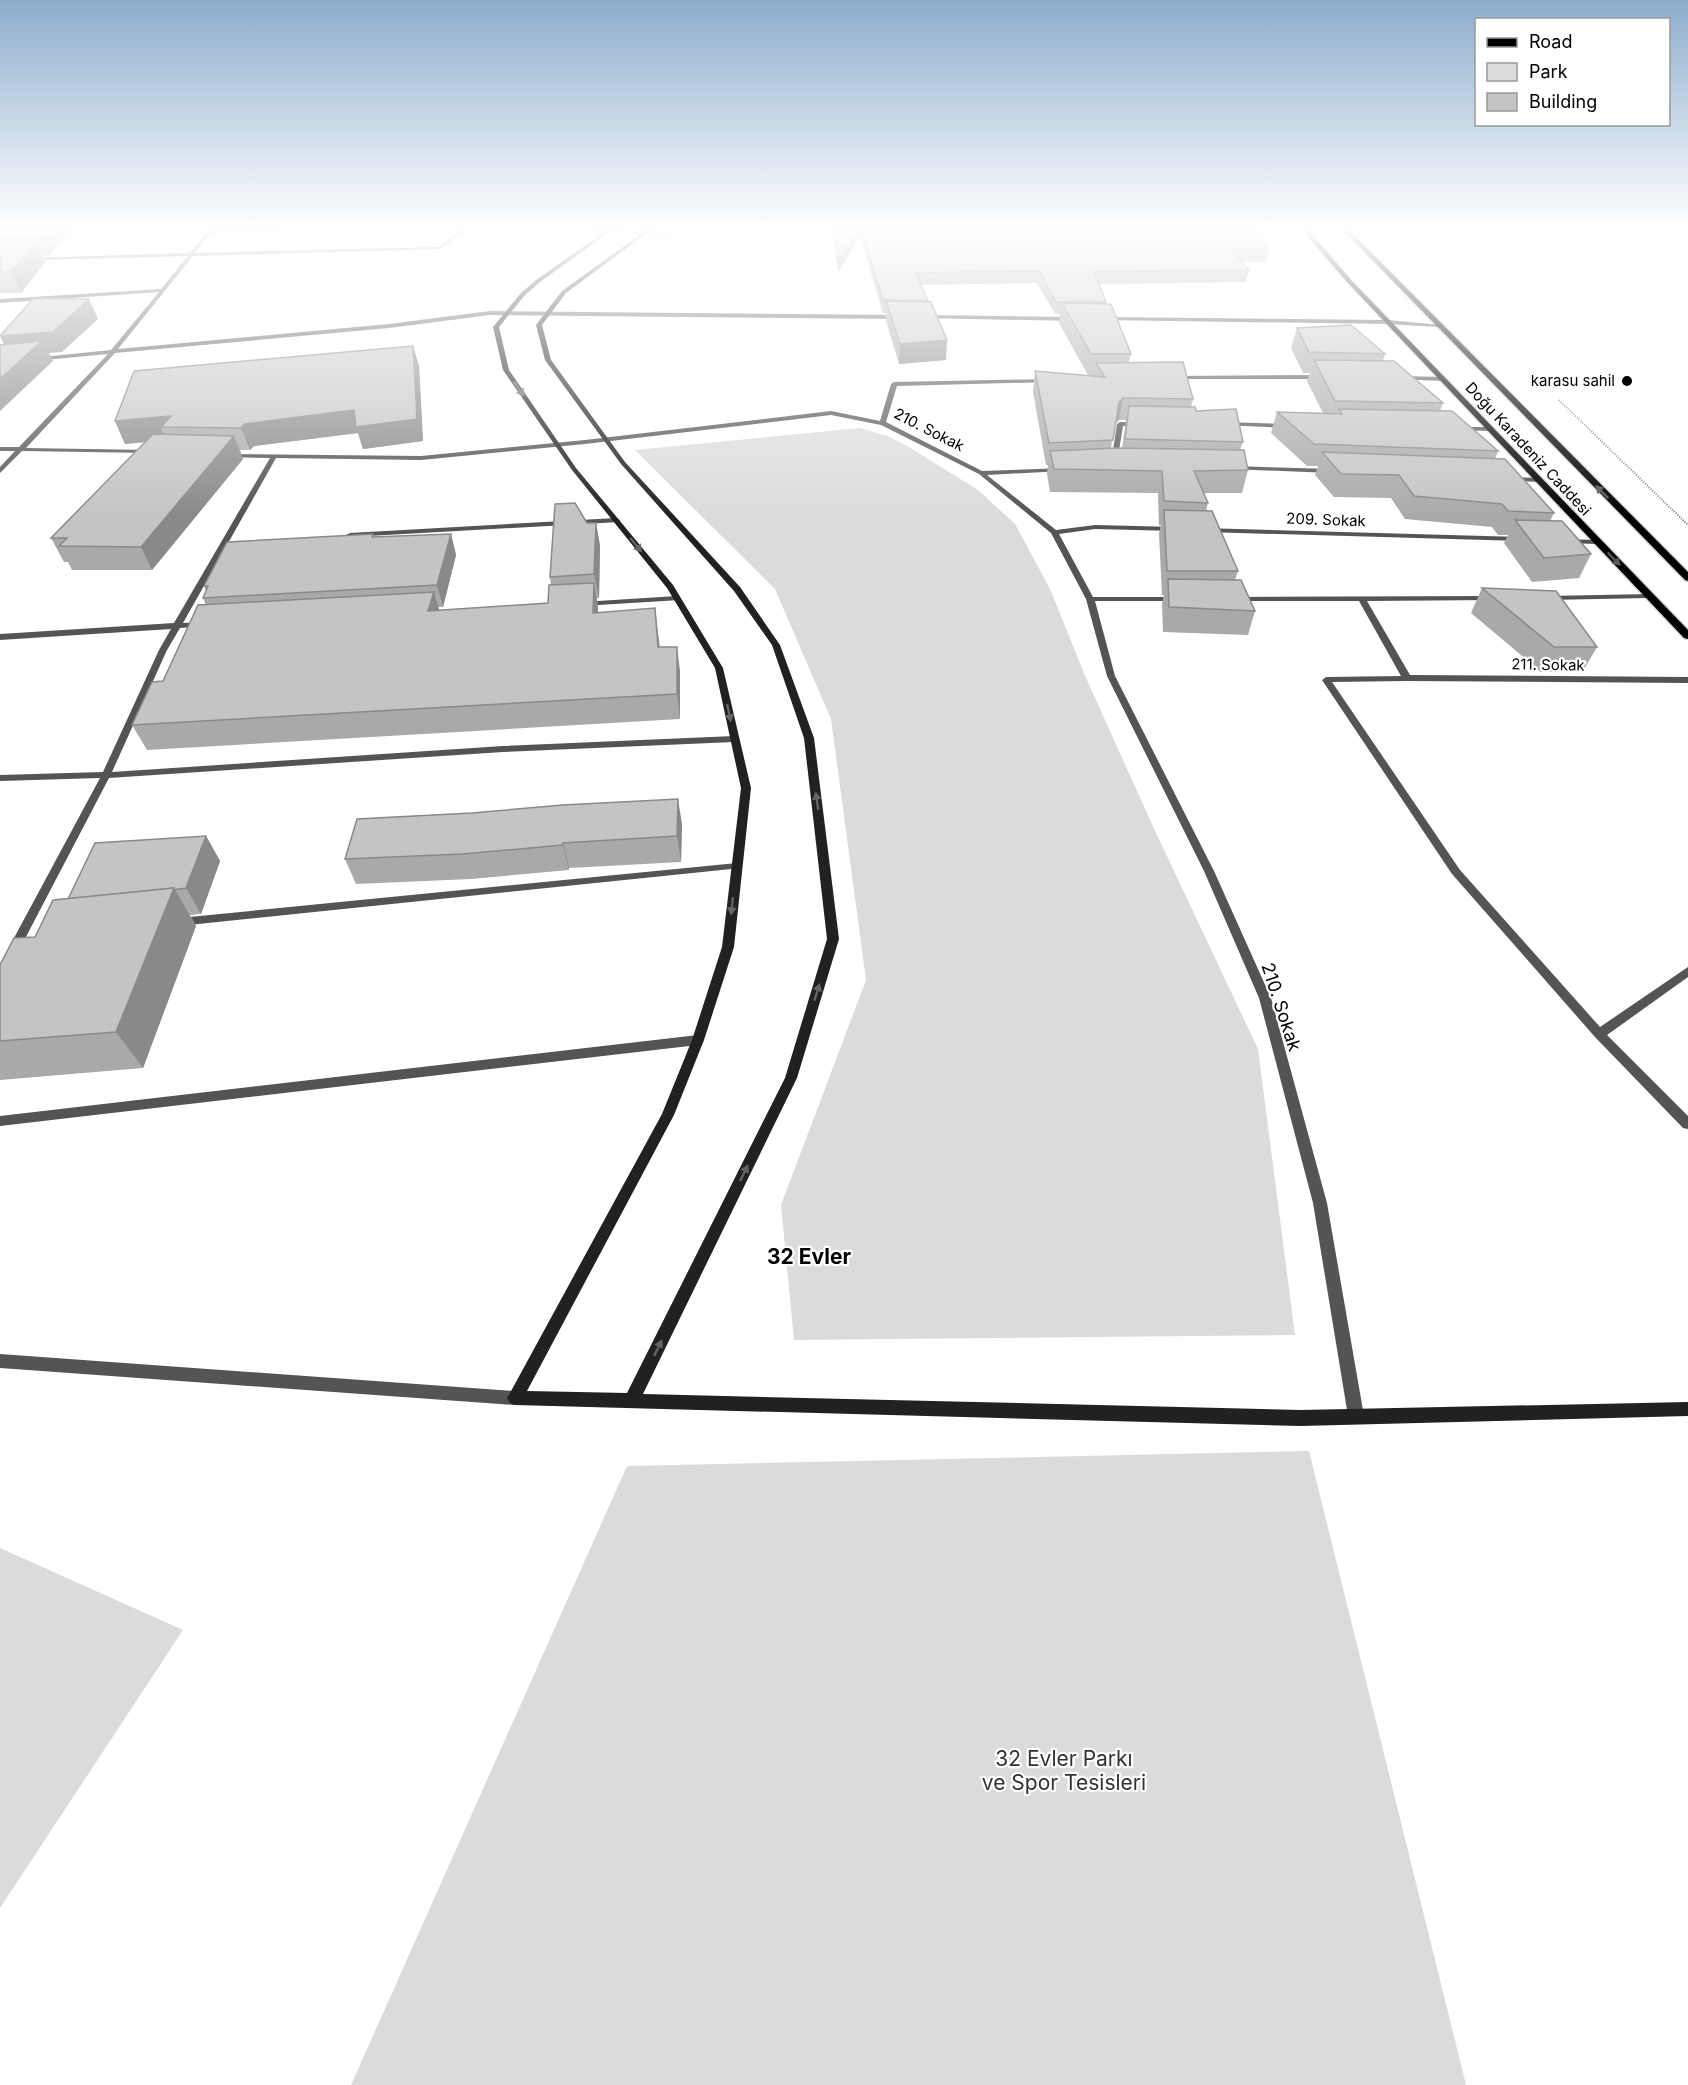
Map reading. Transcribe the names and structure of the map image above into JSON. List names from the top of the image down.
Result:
{
  "streets": {
    "main road": ["Doğu Karadeniz Caddesi"],
    "street": ["210. Sokak", "209. Sokak", "211. Sokak"]
  },
  "crossings": [
    ["210. Sokak", "209. Sokak"]
  ],
  "districts": ["32 Evler"],
  "parks": ["32 Evler Parkı ve Spor Tesisleri"],
  "places": ["karasu sahil"],
  "legend": ["Road", "Park", "Building"]
}
